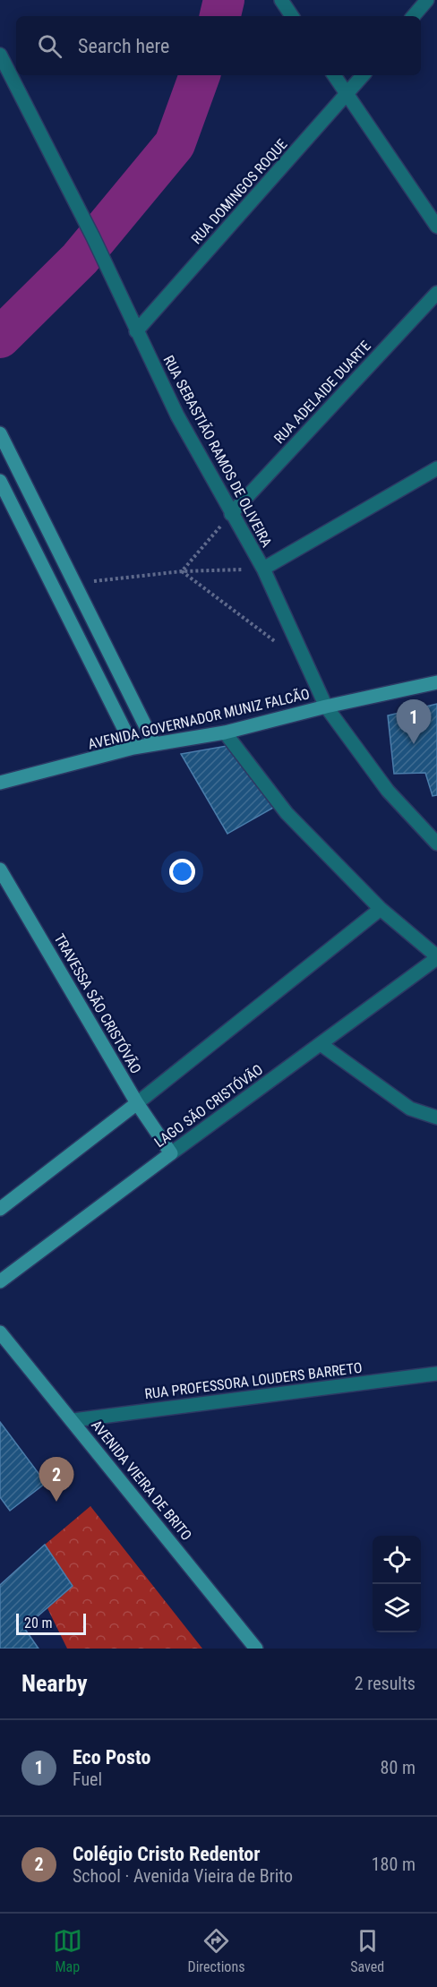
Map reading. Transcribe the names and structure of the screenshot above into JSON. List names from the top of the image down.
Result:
{
  "streets": {
    "street": [
      "RUA DOMINGOS ROQUE",
      "RUA ADELAIDE DUARTE",
      "RUA SEBASTIÃO RAMOS DE OLIVEIRA",
      "AVENIDA GOVERNADOR MUNIZ FALCÃO",
      "TRAVESSA SÃO CRISTÓVÃO",
      "LAGO SÃO CRISTÓVÃO",
      "RUA PROFESSORA LOUDERS BARRETO",
      "AVENIDA VIEIRA DE BRITO"
    ]
  },
  "crossings": [
    ["RUA DOMINGOS ROQUE", "RUA SEBASTIÃO RAMOS DE OLIVEIRA"],
    ["RUA ADELAIDE DUARTE", "RUA SEBASTIÃO RAMOS DE OLIVEIRA"],
    ["RUA SEBASTIÃO RAMOS DE OLIVEIRA", "AVENIDA GOVERNADOR MUNIZ FALCÃO"],
    ["TRAVESSA SÃO CRISTÓVÃO", "LAGO SÃO CRISTÓVÃO"],
    ["RUA PROFESSORA LOUDERS BARRETO", "AVENIDA VIEIRA DE BRITO"]
  ],
  "scale_bar": "20 m",
  "page": {
    "search": "Search here",
    "pins": ["1", "2"],
    "scale": "20 m",
    "heading": ["Nearby", "2 results"],
    "list": [
      {
        "mark": "1",
        "name": "Eco Posto",
        "note": "Fuel",
        "value": "80 m"
      },
      {
        "mark": "2",
        "name": "Colégio Cristo Redentor",
        "note": "School · Avenida Vieira de Brito",
        "value": "180 m"
      }
    ],
    "nav": ["Map", "Directions", "Saved"]
  }
}
